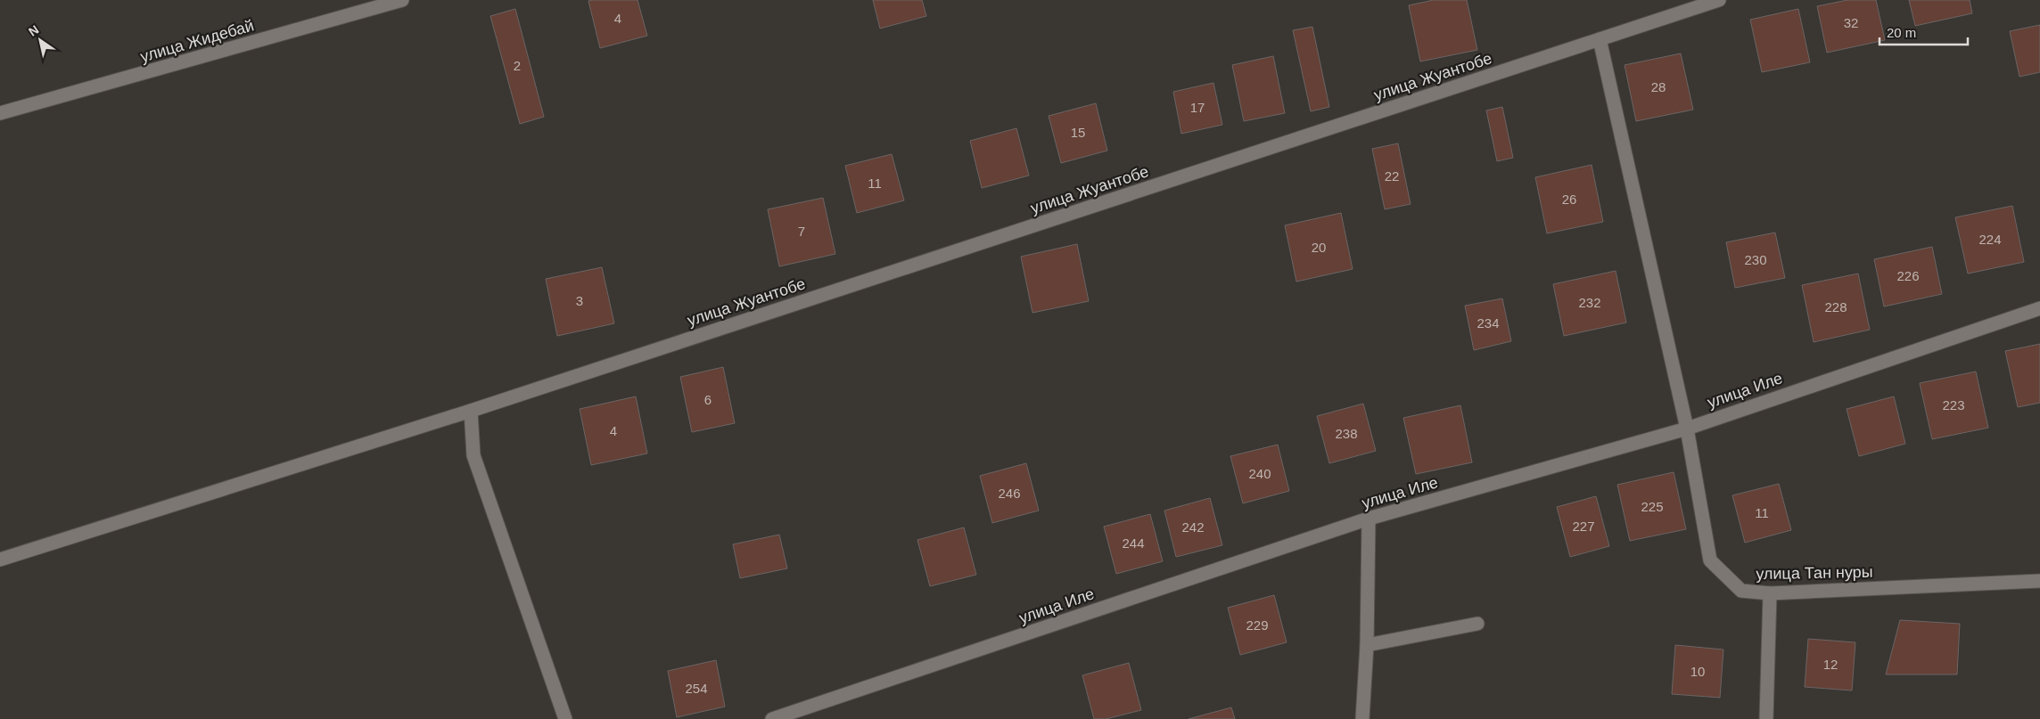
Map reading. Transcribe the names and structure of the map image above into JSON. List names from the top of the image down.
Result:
{
  "streets": {
    "street": [
      "улица Жидебай",
      "улица Жуантобе",
      "улица Иле",
      "улица Тан нуры"
    ]
  },
  "crossings": [
    ["улица Жуантобе", "улица Тан нуры"],
    ["улица Иле", "улица Тан нуры"]
  ],
  "house_numbers": [
    "4",
    "32",
    "2",
    "28",
    "17",
    "15",
    "22",
    "11",
    "26",
    "7",
    "224",
    "20",
    "230",
    "226",
    "3",
    "232",
    "228",
    "234",
    "6",
    "223",
    "4",
    "238",
    "240",
    "246",
    "225",
    "11",
    "227",
    "242",
    "244",
    "229",
    "12",
    "10",
    "254"
  ],
  "scale_bar": "20 m",
  "north": "top left"
}
